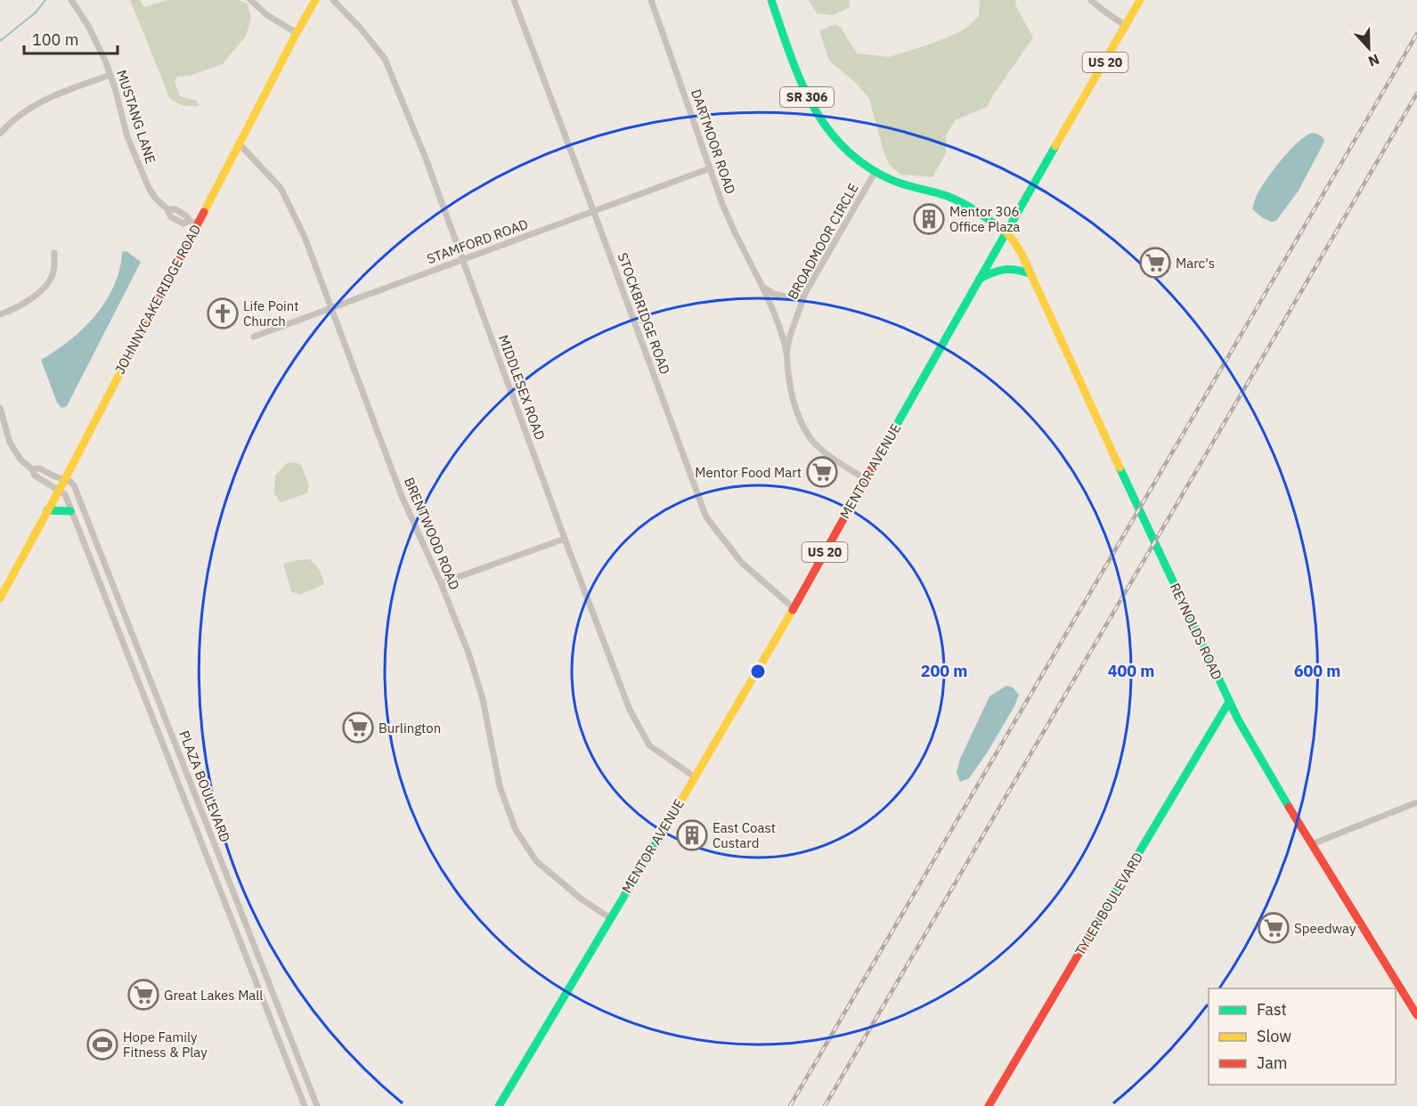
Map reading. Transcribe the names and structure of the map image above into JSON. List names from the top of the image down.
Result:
{
  "streets": {
    "main road": [
      "US 20",
      "SR 306",
      "JOHNNYCAKE RIDGE ROAD",
      "MENTOR AVENUE",
      "REYNOLDS ROAD",
      "TYLER BOULEVARD"
    ],
    "street": [
      "MUSTANG LANE",
      "DARTMOOR ROAD",
      "STAMFORD ROAD",
      "BROADMOOR CIRCLE",
      "STOCKBRIDGE ROAD",
      "MIDDLESEX ROAD",
      "BRENTWOOD ROAD",
      "PLAZA BOULEVARD"
    ]
  },
  "crossings": [
    ["SR 306", "BROADMOOR CIRCLE"],
    ["SR 306", "MENTOR AVENUE"],
    ["SR 306", "REYNOLDS ROAD"],
    ["MUSTANG LANE", "JOHNNYCAKE RIDGE ROAD"],
    ["DARTMOOR ROAD", "STAMFORD ROAD"],
    ["DARTMOOR ROAD", "BROADMOOR CIRCLE"],
    ["DARTMOOR ROAD", "MENTOR AVENUE"],
    ["STAMFORD ROAD", "STOCKBRIDGE ROAD"],
    ["STAMFORD ROAD", "MIDDLESEX ROAD"],
    ["STAMFORD ROAD", "BRENTWOOD ROAD"],
    ["JOHNNYCAKE RIDGE ROAD", "BRENTWOOD ROAD"],
    ["JOHNNYCAKE RIDGE ROAD", "PLAZA BOULEVARD"],
    ["STOCKBRIDGE ROAD", "MENTOR AVENUE"],
    ["MIDDLESEX ROAD", "MENTOR AVENUE"],
    ["MENTOR AVENUE", "BRENTWOOD ROAD"],
    ["MENTOR AVENUE", "REYNOLDS ROAD"],
    ["REYNOLDS ROAD", "TYLER BOULEVARD"]
  ],
  "places": {
    "building": ["Mentor 306 Office Plaza", "East Coast Custard"],
    "supermarket": [
      "Marc's",
      "Mentor Food Mart",
      "Burlington",
      "Speedway",
      "Great Lakes Mall"
    ],
    "church": ["Life Point Church"],
    "sports": ["Hope Family Fitness & Play"]
  },
  "legend": ["Fast", "Slow", "Jam"],
  "scale_bar": "100 m",
  "north": "bottom",
  "rings": ["200 m", "400 m", "600 m"]
}
